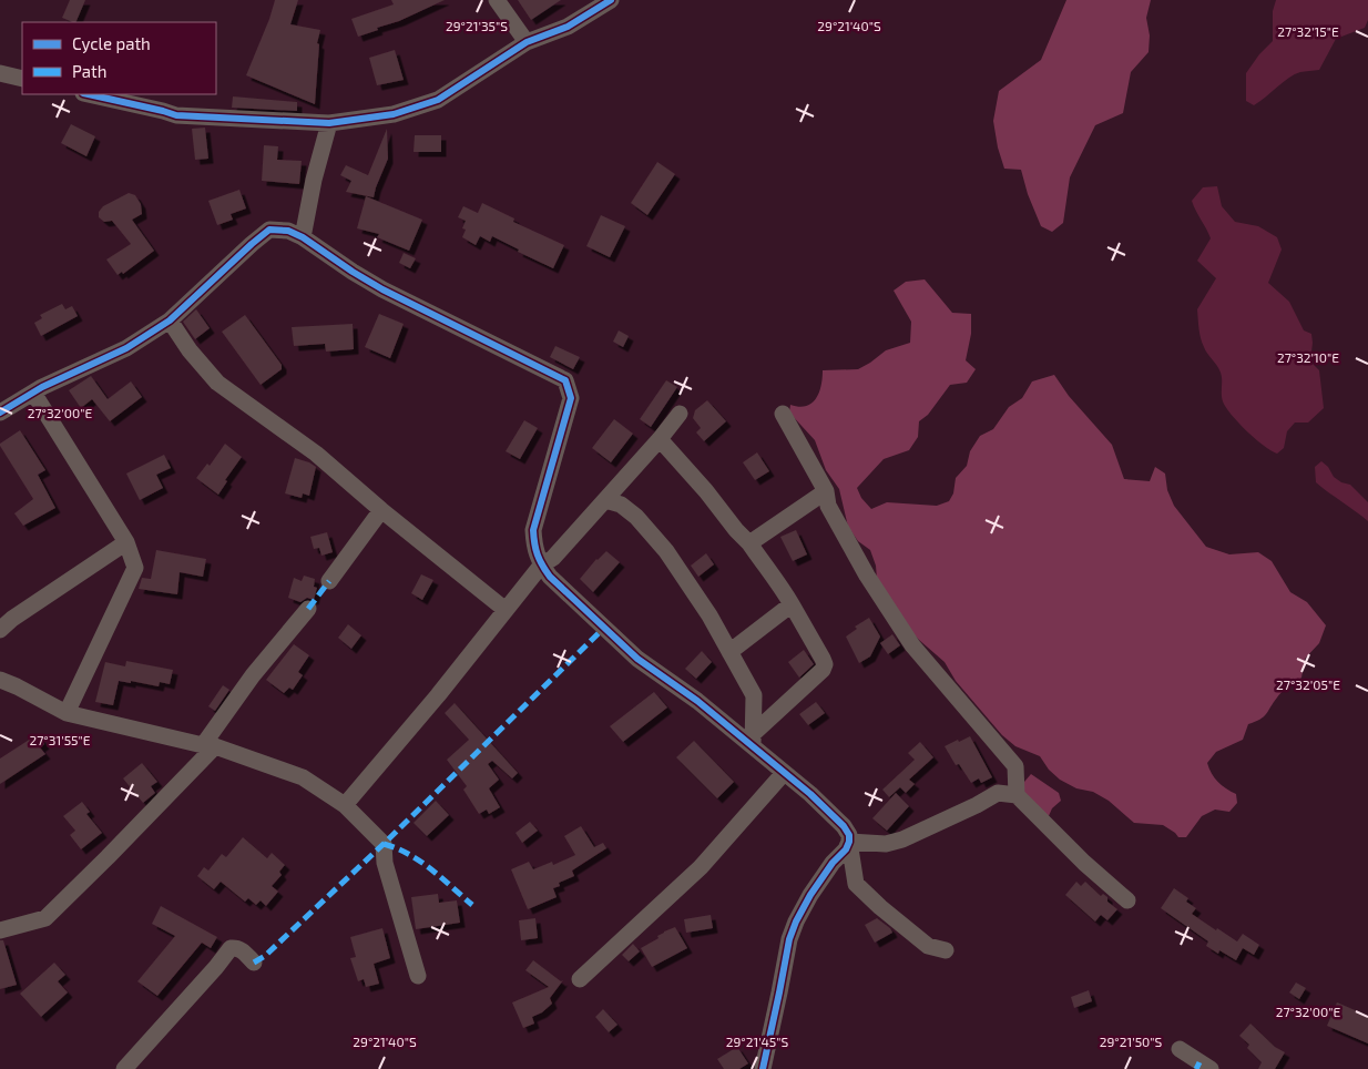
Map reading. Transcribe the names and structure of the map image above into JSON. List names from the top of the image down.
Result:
{
  "legend": ["Cycle path", "Path"],
  "coordinates": [
    "29°21'35\"S",
    "29°21'40\"S",
    "27°32'15\"E",
    "27°32'10\"E",
    "27°32'00\"E",
    "27°32'05\"E",
    "27°31'55\"E",
    "29°21'45\"S",
    "29°21'50\"S"
  ]
}
